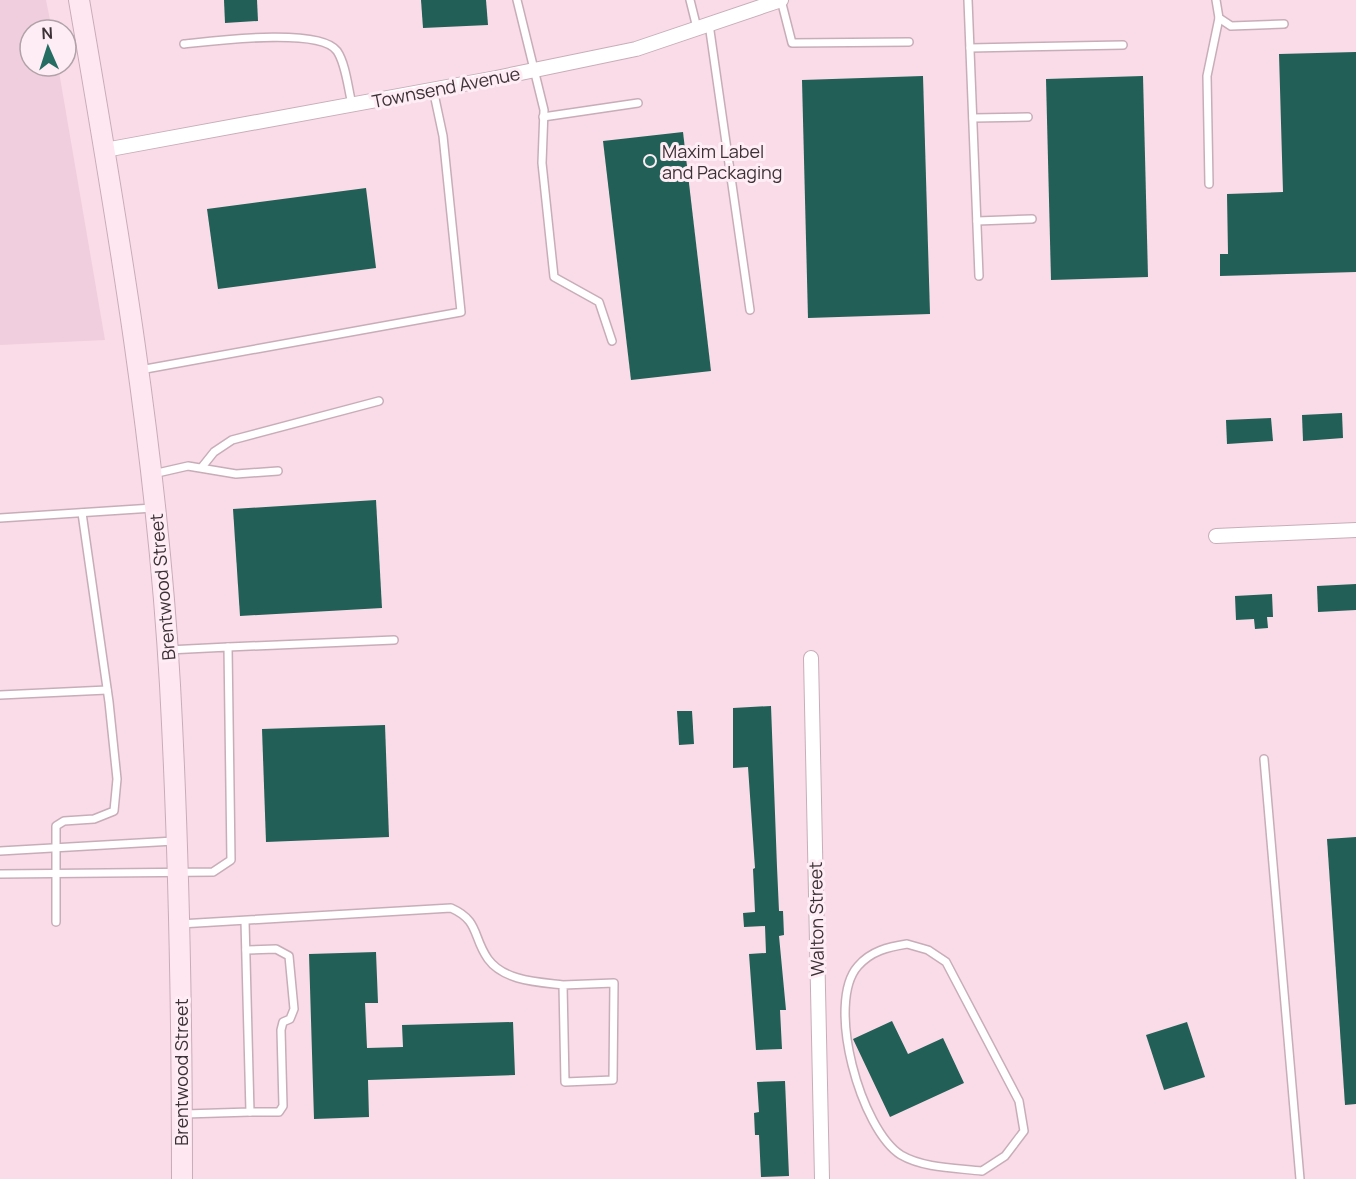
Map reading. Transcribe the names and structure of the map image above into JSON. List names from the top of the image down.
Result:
{
  "streets": {
    "main road": ["Brentwood Street"],
    "street": ["Townsend Avenue", "Walton Street"]
  },
  "crossings": [
    ["Townsend Avenue", "Brentwood Street"]
  ],
  "places": ["Maxim Label and Packaging"],
  "north": "top"
}
